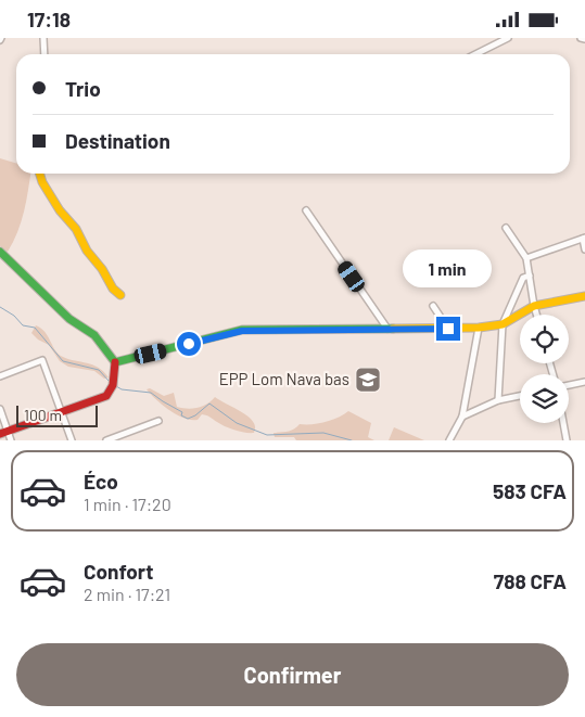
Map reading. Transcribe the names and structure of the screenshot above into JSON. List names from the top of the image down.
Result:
{
  "places": {
    "school or university": ["EPP Lom Nava bas"]
  },
  "scale_bar": "100 m",
  "page": {
    "status": "17:18",
    "banner": ["Trio", "Destination"],
    "bubble": "1 min",
    "scale": "100 m",
    "list": [
      {
        "name": "Éco",
        "note": "1 min · 17:20",
        "value": "583 CFA"
      },
      {
        "name": "Confort",
        "note": "2 min · 17:21",
        "value": "788 CFA"
      }
    ],
    "buttons": "Confirmer"
  }
}
